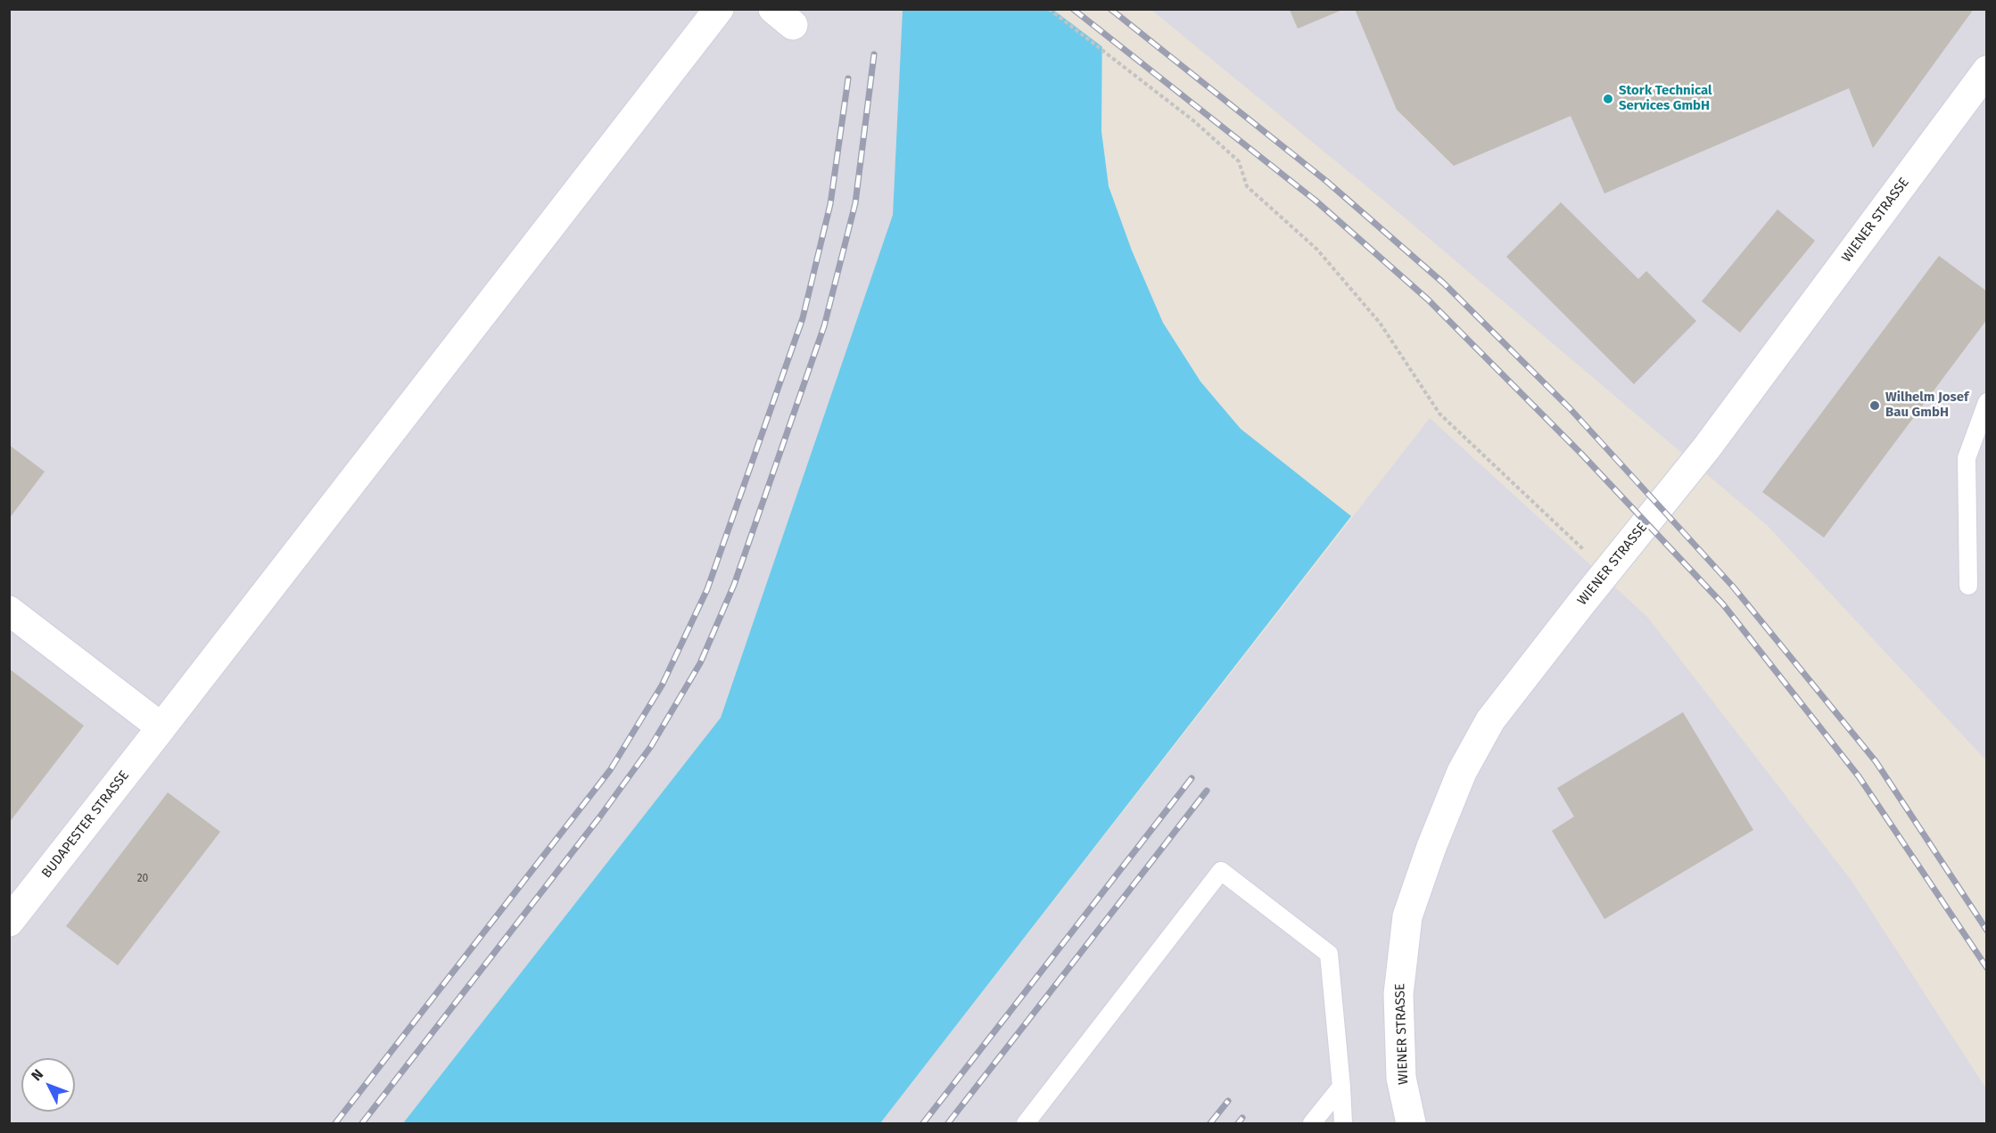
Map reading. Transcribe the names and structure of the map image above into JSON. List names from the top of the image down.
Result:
{
  "streets": {
    "street": ["WIENER STRASSE", "BUDAPESTER STRASSE"]
  },
  "places": ["Stork Technical Services GmbH", "Wilhelm Josef Bau GmbH"],
  "house_numbers": ["20"],
  "north": "top left"
}
